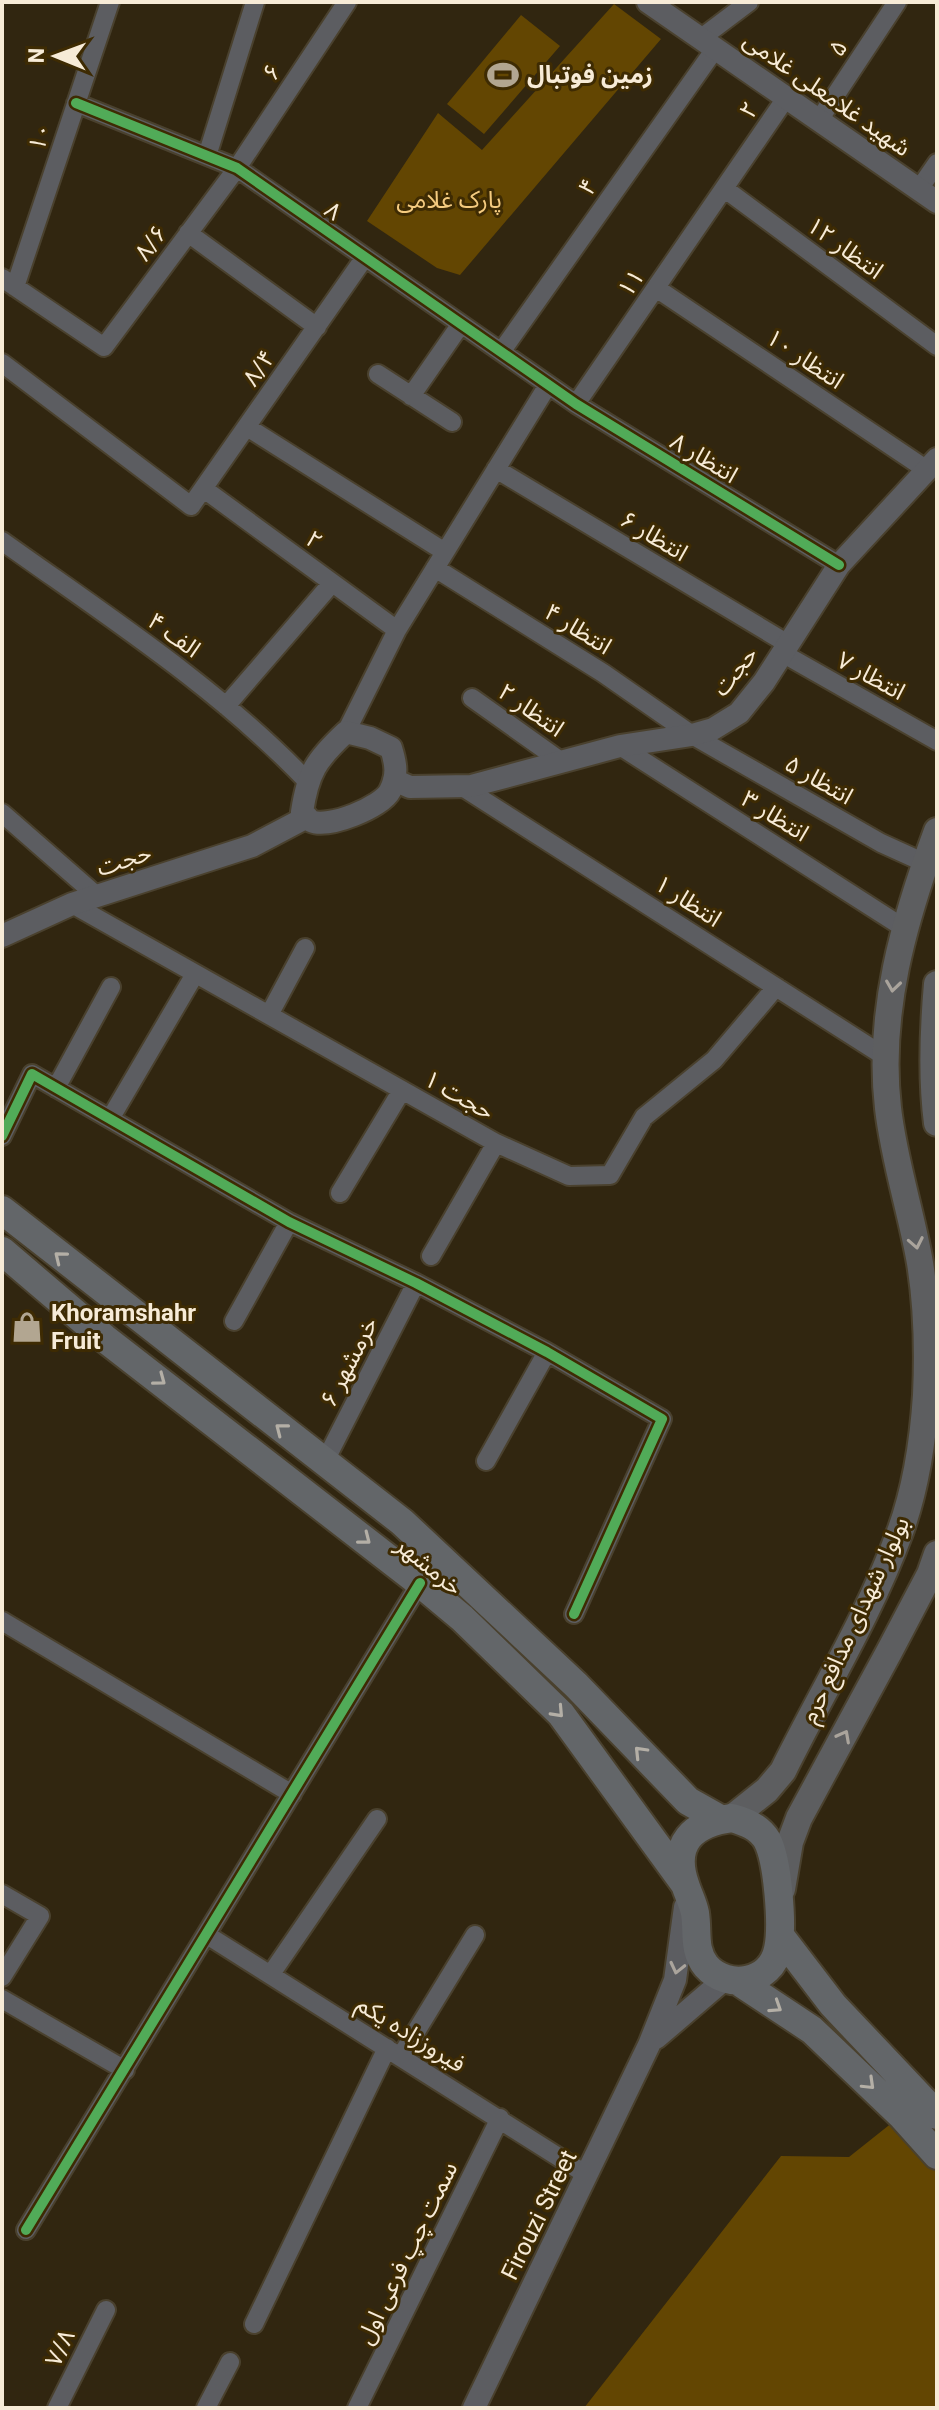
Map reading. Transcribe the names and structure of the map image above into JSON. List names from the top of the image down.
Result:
{
  "streets": {
    "main road": ["خرمشهر", "بولوار شهدای مدافع حرم"],
    "street": [
      "۵",
      "۶",
      "شهید غلامعلی غلامی",
      "۲",
      "۱۰",
      "۴",
      "۸",
      "۸/۶",
      "انتظار ۱۲",
      "۱۱",
      "انتظار ۱۰",
      "۸/۴",
      "انتظار ۸",
      "انتظار ۶",
      "انتظار ۴",
      "۴ الف",
      "حجت",
      "انتظار ۷",
      "انتظار ۲",
      "انتظار ۵",
      "انتظار ۳",
      "انتظار ۱",
      "حجت ۱",
      "خرمشهر ۶",
      "فیروززاده یکم",
      "Firouzi Street",
      "سمت چپ فرعی اول",
      "۷/۸"
    ]
  },
  "crossings": [
    ["۵", "شهید غلامعلی غلامی"],
    ["۶", "۸"],
    ["۶", "۸/۶"],
    ["شهید غلامعلی غلامی", "۲"],
    ["شهید غلامعلی غلامی", "۴"],
    ["۲", "انتظار ۱۲"],
    ["۲", "۱۱"],
    ["۲", "۸/۴"],
    ["۱۰", "۸"],
    ["۱۰", "۸/۶"],
    ["۴", "۸"],
    ["۸", "۸/۶"],
    ["۸", "۸/۴"],
    ["۸", "انتظار ۸"],
    ["انتظار ۱۲", "۱۱"],
    ["۱۱", "انتظار ۱۰"],
    ["۱۱", "انتظار ۸"],
    ["انتظار ۱۰", "حجت"],
    ["انتظار ۸", "حجت"],
    ["انتظار ۶", "حجت"],
    ["انتظار ۶", "انتظار ۷"],
    ["انتظار ۴", "حجت"],
    ["انتظار ۴", "انتظار ۵"],
    ["۴ الف", "حجت"],
    ["حجت", "انتظار ۷"],
    ["حجت", "انتظار ۲"],
    ["حجت", "انتظار ۵"],
    ["حجت", "انتظار ۳"],
    ["حجت", "انتظار ۱"],
    ["حجت", "حجت ۱"],
    ["انتظار ۵", "بولوار شهدای مدافع حرم"],
    ["انتظار ۳", "بولوار شهدای مدافع حرم"],
    ["انتظار ۱", "حجت ۱"],
    ["انتظار ۱", "بولوار شهدای مدافع حرم"],
    ["خرمشهر", "Firouzi Street"],
    ["فیروززاده یکم", "Firouzi Street"],
    ["فیروززاده یکم", "سمت چپ فرعی اول"]
  ],
  "parks": ["پارک غلامی"],
  "places": {
    "sports": ["زمین فوتبال"],
    "shop": ["Khoramshahr Fruit"]
  },
  "north": "left"
}
